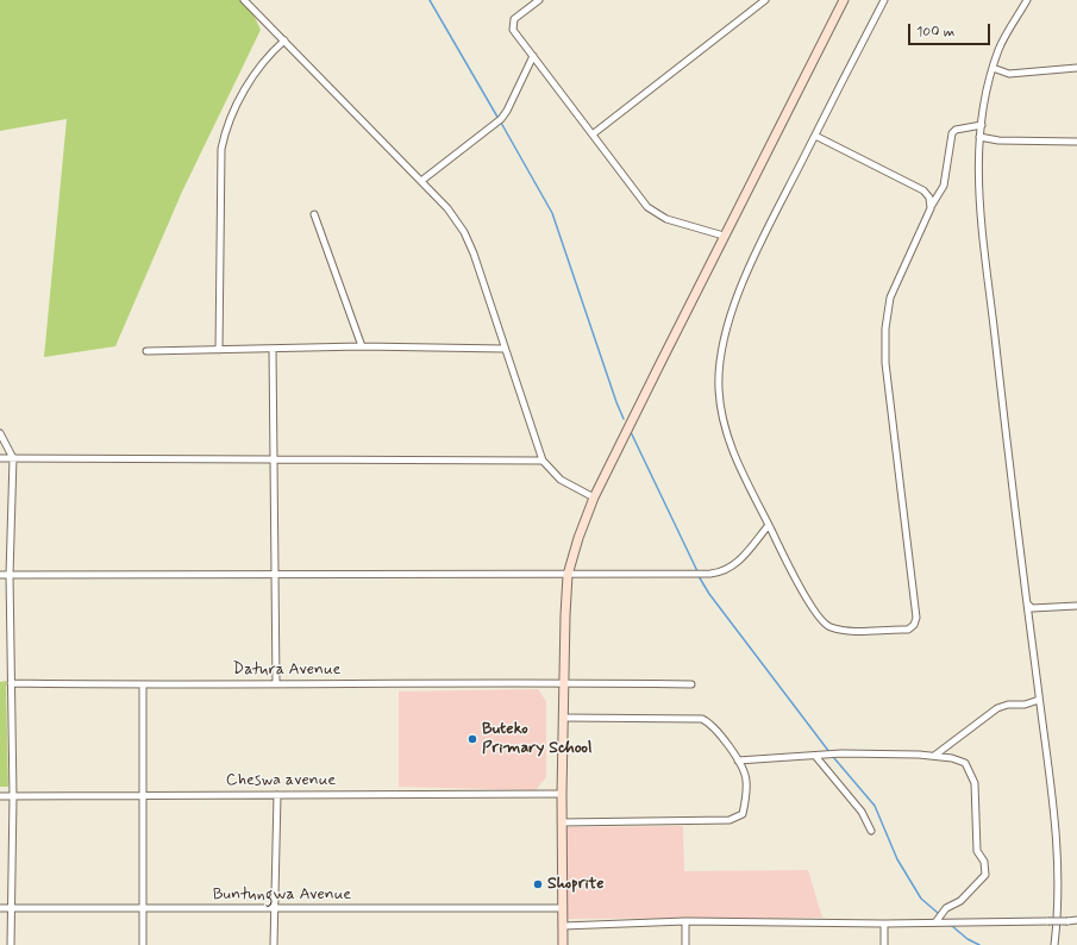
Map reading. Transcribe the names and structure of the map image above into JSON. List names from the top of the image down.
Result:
{
  "streets": {
    "street": ["Datura Avenue", "Cheswa avenue", "Buntungwa Avenue"]
  },
  "places": ["Buteko Primary School", "Shoprite"],
  "scale_bar": "100 m"
}
